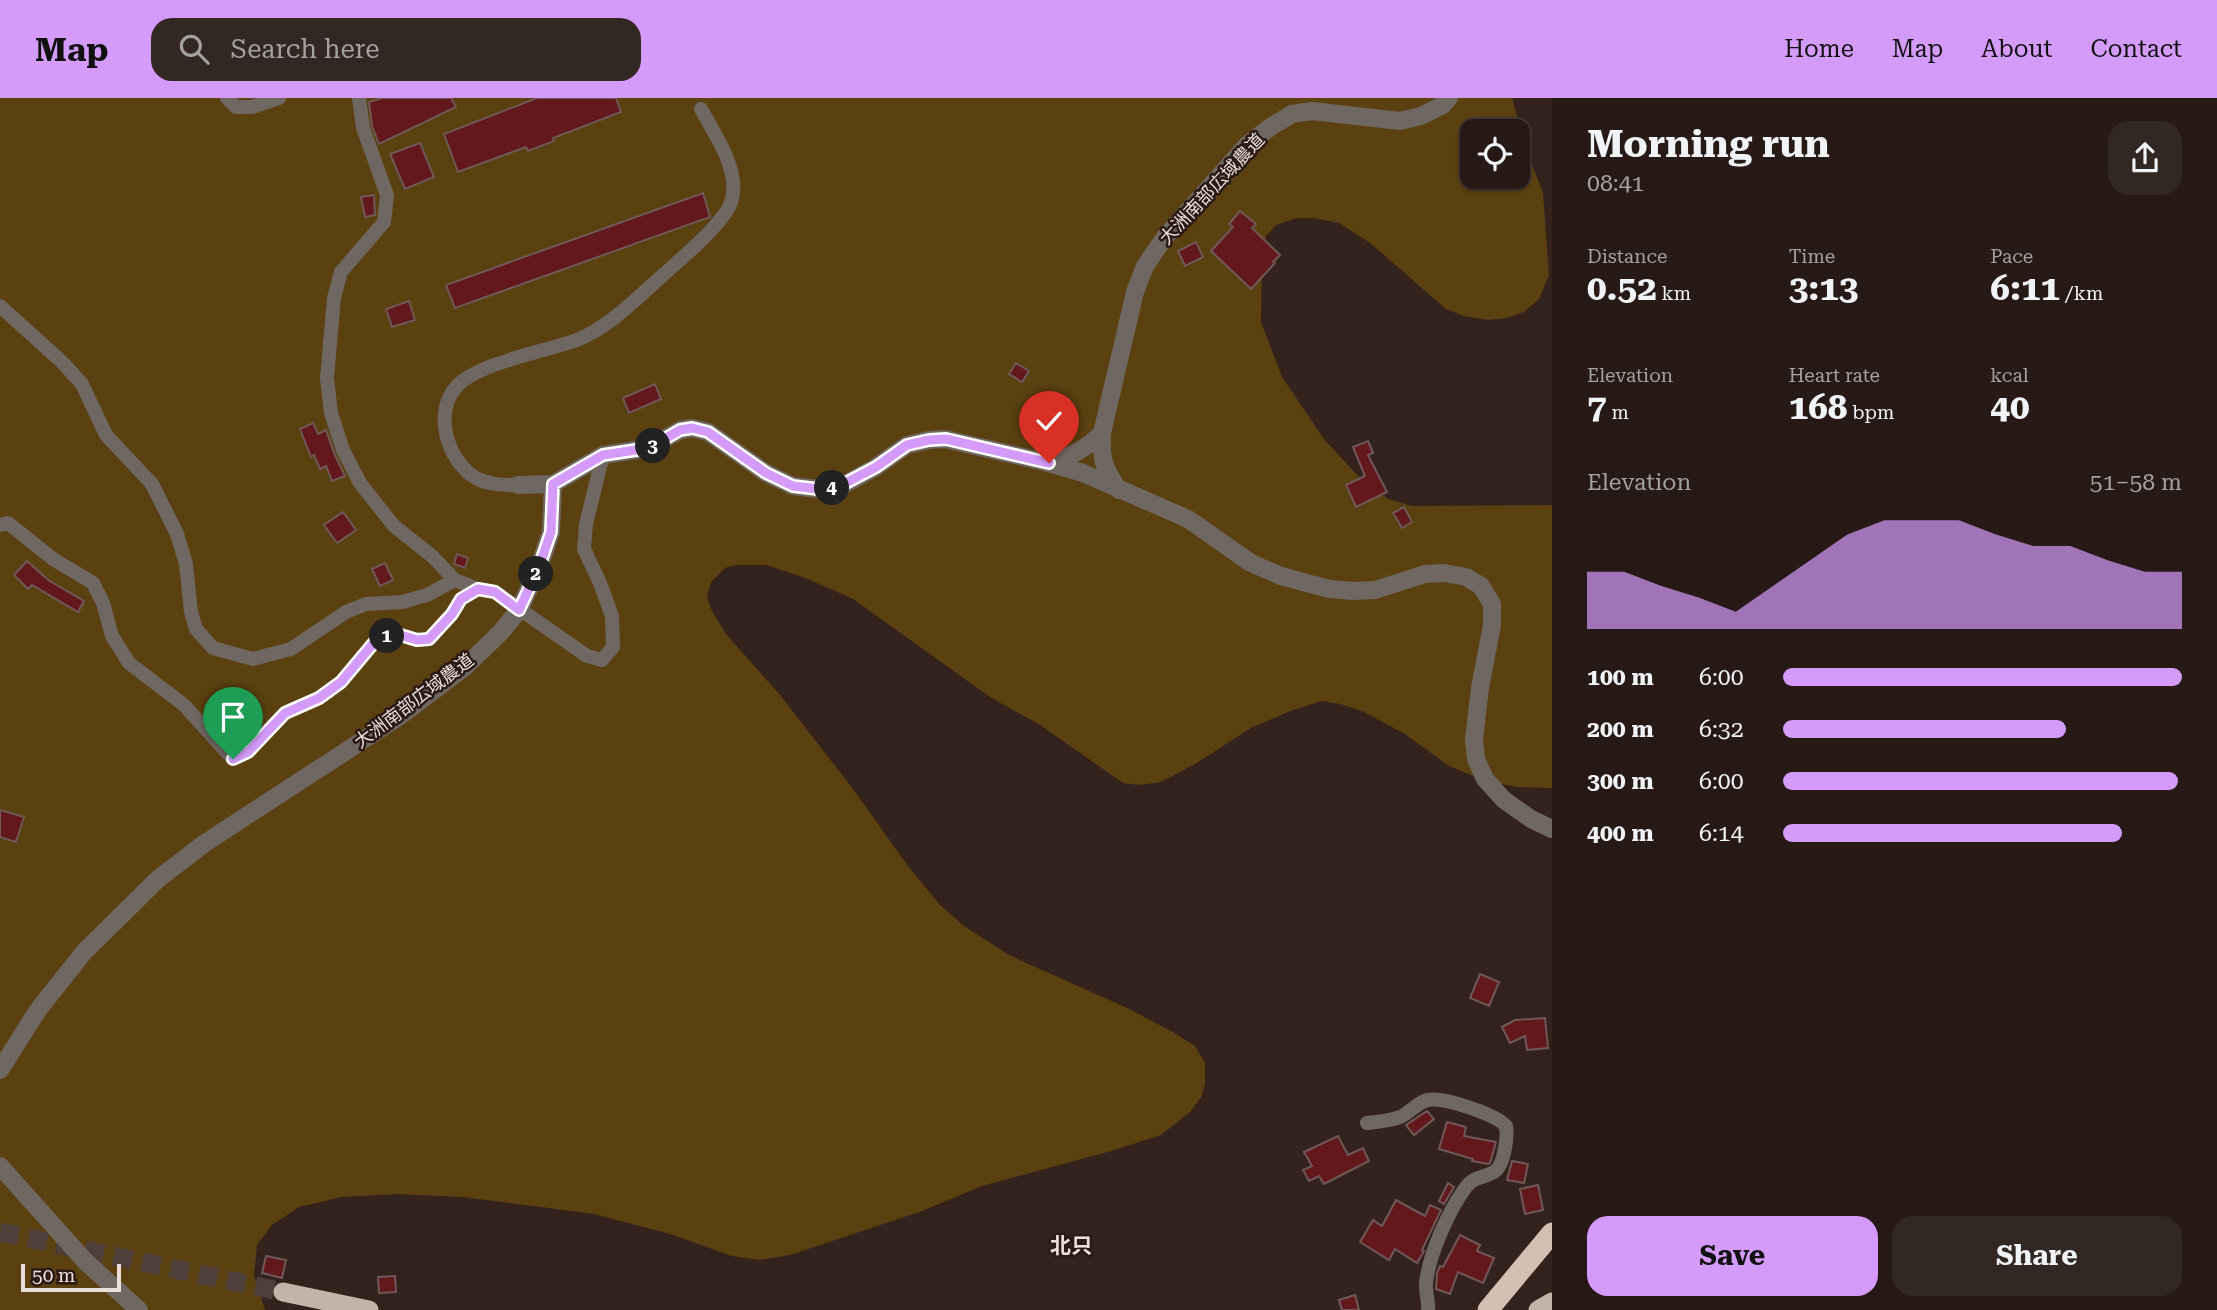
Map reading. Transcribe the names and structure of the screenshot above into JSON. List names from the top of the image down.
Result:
{
  "streets": {
    "street": ["大洲南部広域農道"]
  },
  "districts": ["北只"],
  "scale_bar": "50 m",
  "page": {
    "header": "Map",
    "search": "Search here",
    "nav": [
      "Home",
      "Map",
      "About",
      "Contact"
    ],
    "heading": ["Morning run", "08:41"],
    "stats": [
      ["Distance", "0.52 km"],
      ["Time", "3:13"],
      ["Pace", "6:11 /km"],
      ["Elevation", "7 m"],
      ["Heart rate", "168 bpm"],
      ["kcal", "40"]
    ],
    "pins": [
      "3",
      "4",
      "2",
      "1"
    ],
    "chart": ["Elevation", "51–58 m"],
    "list": [
      {
        "name": "100 m",
        "note": "6:00"
      },
      {
        "name": "200 m",
        "note": "6:32"
      },
      {
        "name": "300 m",
        "note": "6:00"
      },
      {
        "name": "400 m",
        "note": "6:14"
      }
    ],
    "buttons": ["Save", "Share"],
    "scale": "50 m"
  }
}
